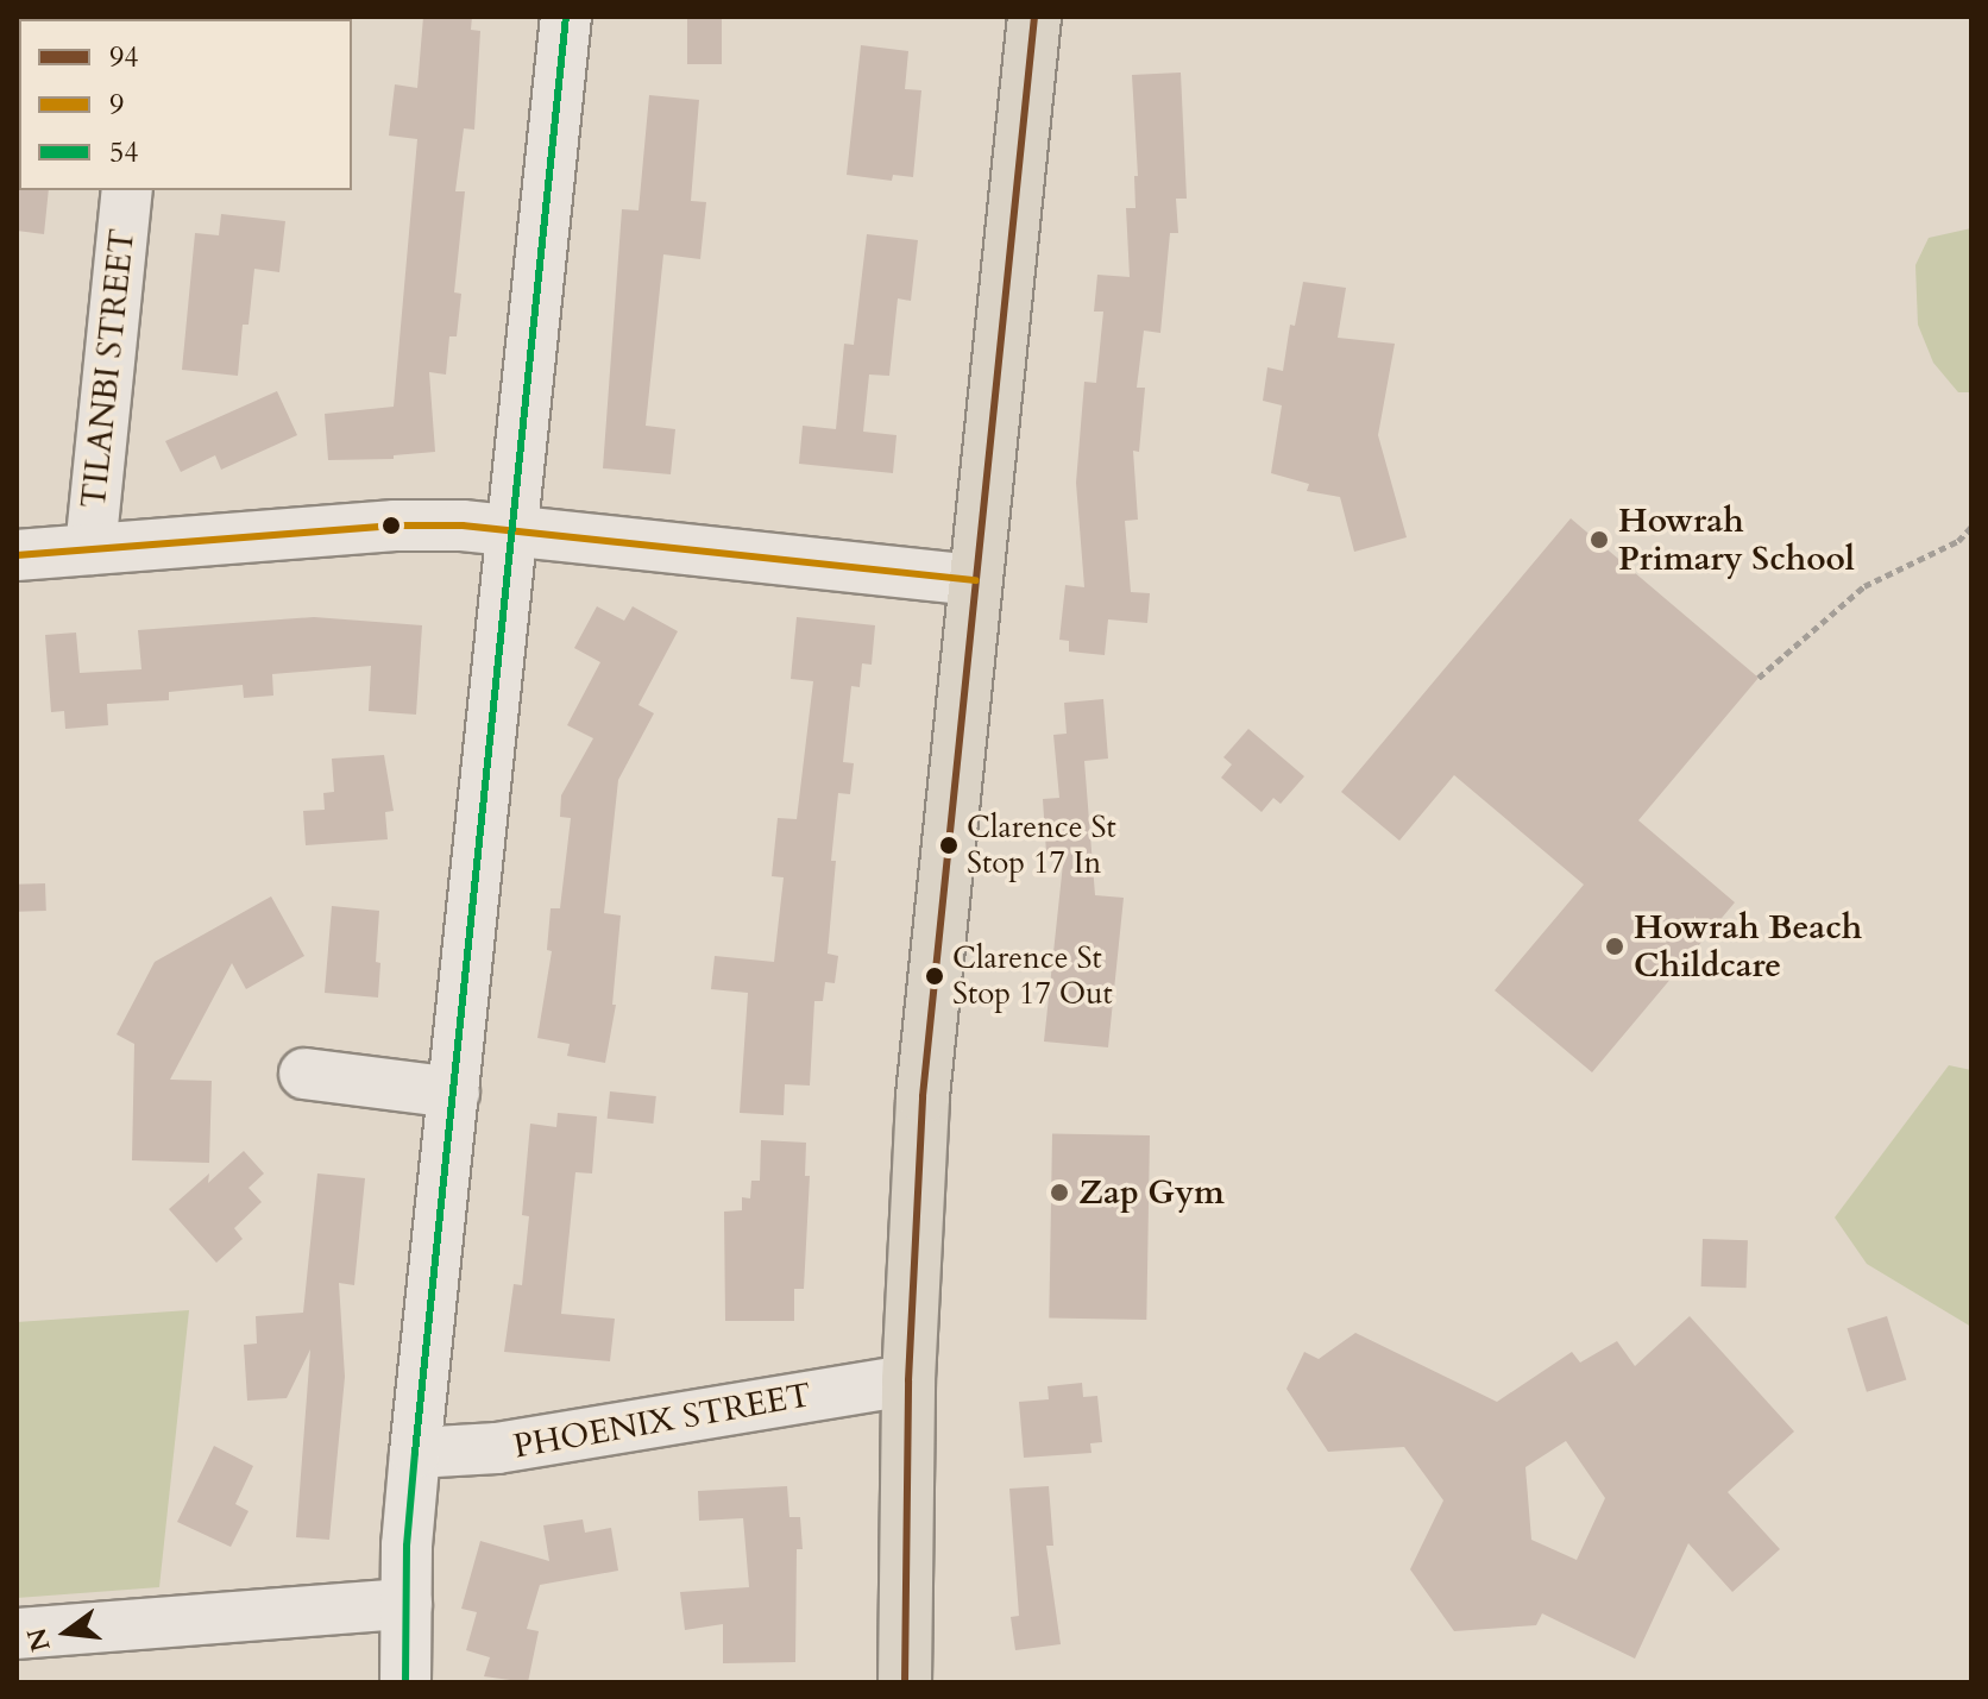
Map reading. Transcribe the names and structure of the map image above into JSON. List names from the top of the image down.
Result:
{
  "streets": {
    "street": ["TILANBI STREET", "PHOENIX STREET"]
  },
  "places": [
    "Howrah Primary School",
    "Clarence St Stop 17 In",
    "Howrah Beach Childcare",
    "Clarence St Stop 17 Out",
    "Zap Gym"
  ],
  "lines": ["transit line 94", "transit line 54", "transit line 9"],
  "legend": ["94", "9", "54"],
  "north": "left"
}
